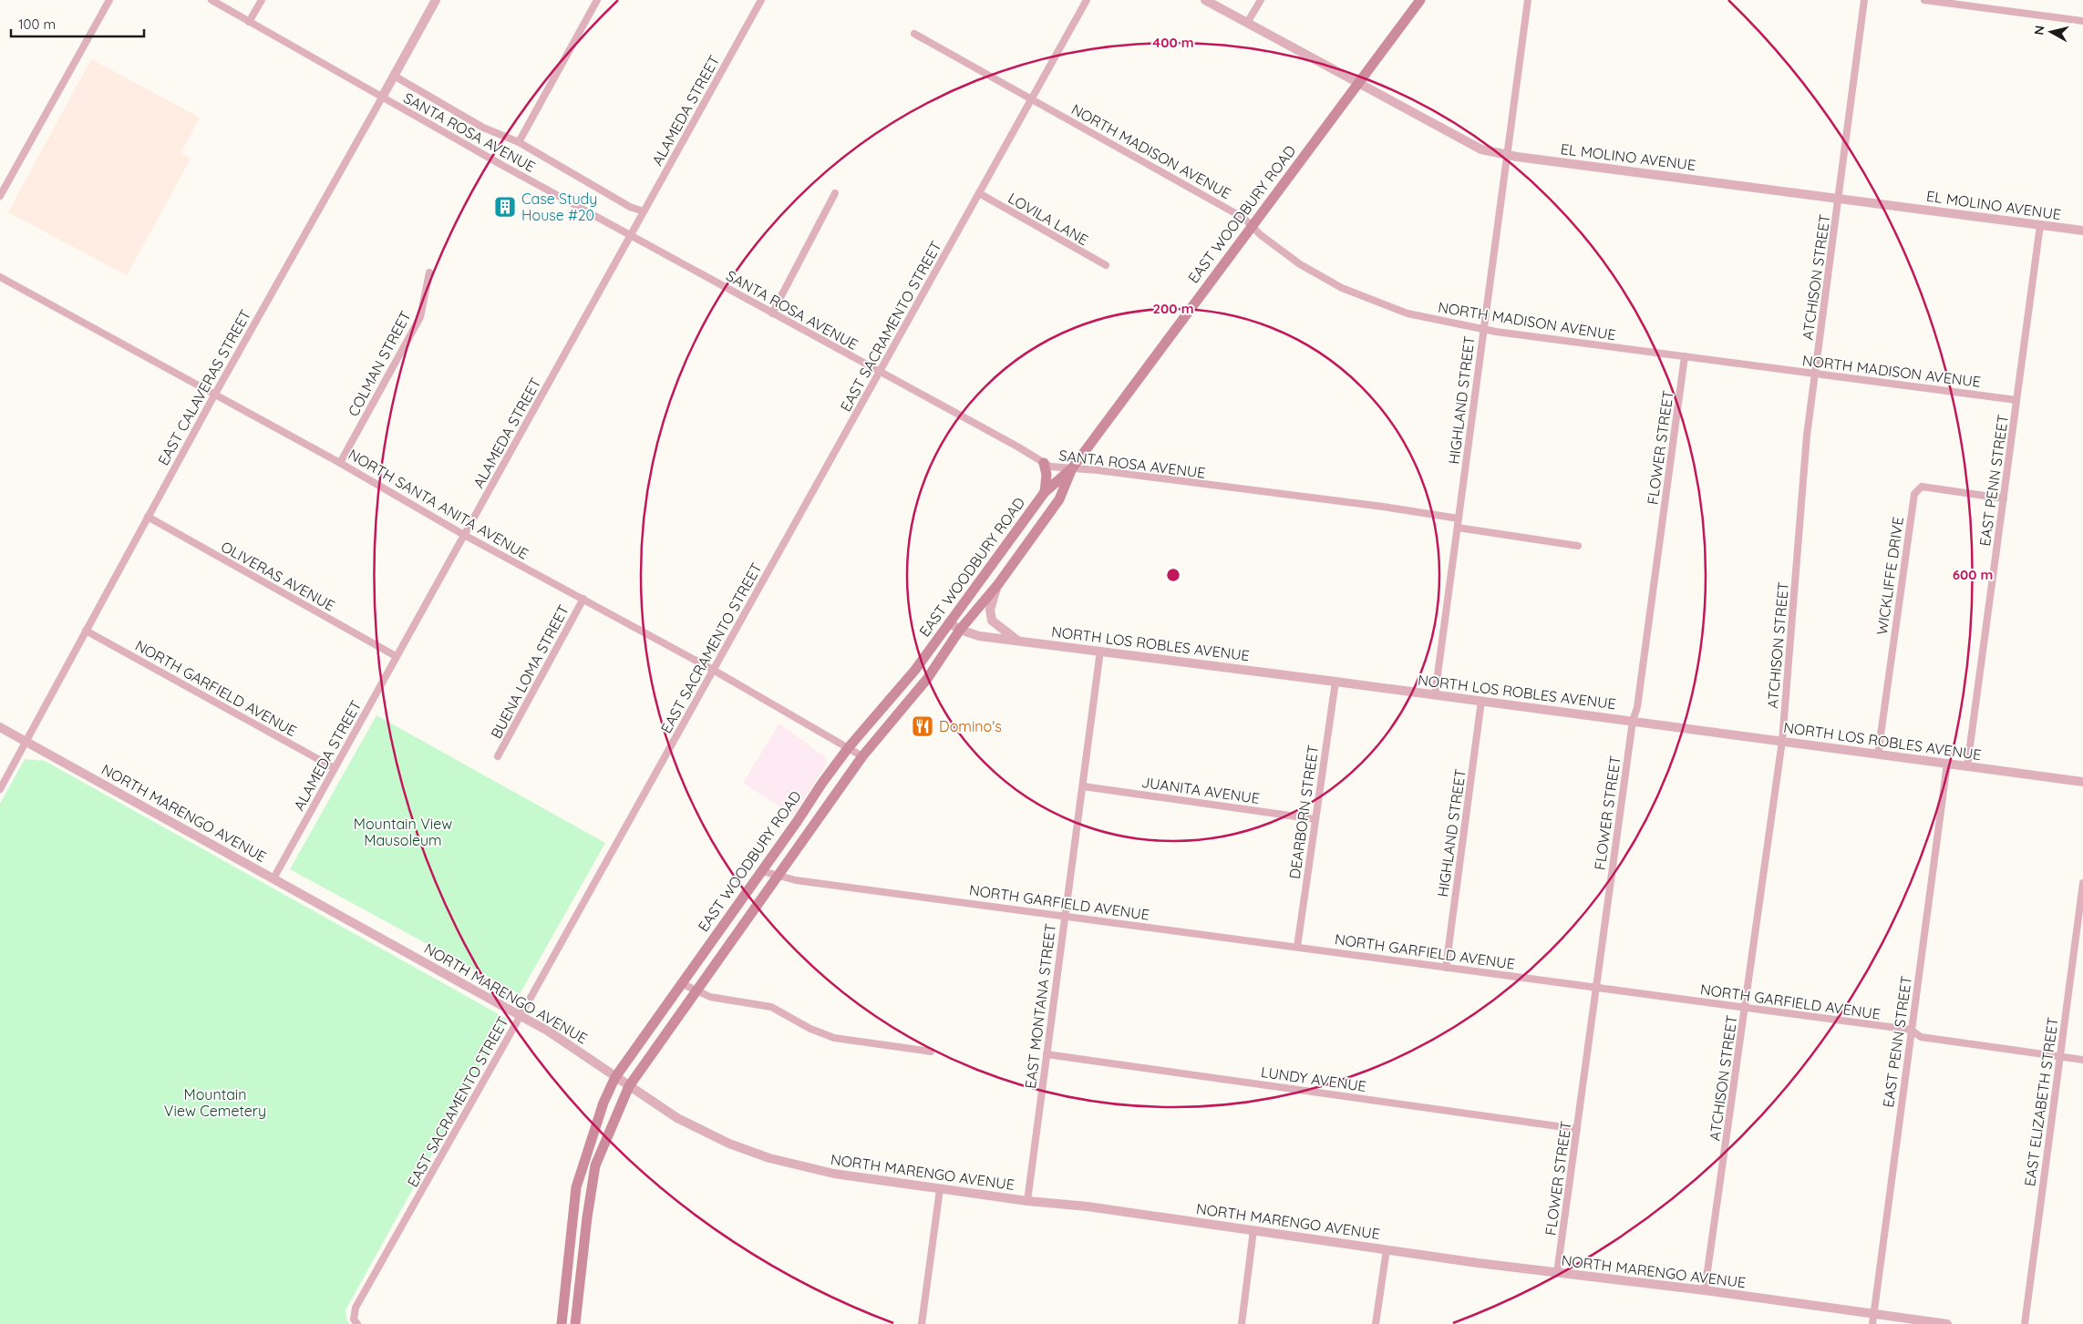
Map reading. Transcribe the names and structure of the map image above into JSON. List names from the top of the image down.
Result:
{
  "streets": {
    "main road": ["EAST WOODBURY ROAD"],
    "street": [
      "ALAMEDA STREET",
      "SANTA ROSA AVENUE",
      "NORTH MADISON AVENUE",
      "EL MOLINO AVENUE",
      "LOVILA LANE",
      "ATCHISON STREET",
      "EAST SACRAMENTO STREET",
      "COLMAN STREET",
      "EAST CALAVERAS STREET",
      "HIGHLAND STREET",
      "FLOWER STREET",
      "EAST PENN STREET",
      "NORTH SANTA ANITA AVENUE",
      "OLIVERAS AVENUE",
      "WICKLIFFE DRIVE",
      "NORTH LOS ROBLES AVENUE",
      "BUENA LOMA STREET",
      "NORTH GARFIELD AVENUE",
      "JUANITA AVENUE",
      "DEARBORN STREET",
      "NORTH MARENGO AVENUE",
      "EAST MONTANA STREET",
      "LUNDY AVENUE",
      "EAST ELIZABETH STREET"
    ]
  },
  "crossings": [
    ["ALAMEDA STREET", "SANTA ROSA AVENUE"],
    ["ALAMEDA STREET", "NORTH SANTA ANITA AVENUE"],
    ["ALAMEDA STREET", "OLIVERAS AVENUE"],
    ["ALAMEDA STREET", "NORTH GARFIELD AVENUE"],
    ["ALAMEDA STREET", "NORTH MARENGO AVENUE"],
    ["SANTA ROSA AVENUE", "EAST WOODBURY ROAD"],
    ["SANTA ROSA AVENUE", "EAST SACRAMENTO STREET"],
    ["SANTA ROSA AVENUE", "EAST CALAVERAS STREET"],
    ["SANTA ROSA AVENUE", "HIGHLAND STREET"],
    ["NORTH MADISON AVENUE", "EAST WOODBURY ROAD"],
    ["NORTH MADISON AVENUE", "ATCHISON STREET"],
    ["NORTH MADISON AVENUE", "EAST SACRAMENTO STREET"],
    ["NORTH MADISON AVENUE", "HIGHLAND STREET"],
    ["NORTH MADISON AVENUE", "FLOWER STREET"],
    ["NORTH MADISON AVENUE", "EAST PENN STREET"],
    ["EL MOLINO AVENUE", "EAST WOODBURY ROAD"],
    ["EL MOLINO AVENUE", "ATCHISON STREET"],
    ["EL MOLINO AVENUE", "HIGHLAND STREET"],
    ["EL MOLINO AVENUE", "EAST PENN STREET"],
    ["EAST WOODBURY ROAD", "NORTH SANTA ANITA AVENUE"],
    ["EAST WOODBURY ROAD", "NORTH LOS ROBLES AVENUE"],
    ["EAST WOODBURY ROAD", "NORTH GARFIELD AVENUE"],
    ["EAST WOODBURY ROAD", "NORTH MARENGO AVENUE"],
    ["LOVILA LANE", "EAST SACRAMENTO STREET"],
    ["ATCHISON STREET", "NORTH LOS ROBLES AVENUE"],
    ["ATCHISON STREET", "NORTH GARFIELD AVENUE"],
    ["ATCHISON STREET", "NORTH MARENGO AVENUE"],
    ["EAST SACRAMENTO STREET", "NORTH SANTA ANITA AVENUE"],
    ["EAST SACRAMENTO STREET", "NORTH MARENGO AVENUE"],
    ["COLMAN STREET", "NORTH SANTA ANITA AVENUE"],
    ["EAST CALAVERAS STREET", "NORTH SANTA ANITA AVENUE"],
    ["EAST CALAVERAS STREET", "OLIVERAS AVENUE"],
    ["EAST CALAVERAS STREET", "NORTH GARFIELD AVENUE"],
    ["EAST CALAVERAS STREET", "NORTH MARENGO AVENUE"],
    ["HIGHLAND STREET", "NORTH LOS ROBLES AVENUE"],
    ["HIGHLAND STREET", "NORTH GARFIELD AVENUE"],
    ["FLOWER STREET", "NORTH LOS ROBLES AVENUE"],
    ["FLOWER STREET", "NORTH GARFIELD AVENUE"],
    ["FLOWER STREET", "NORTH MARENGO AVENUE"],
    ["FLOWER STREET", "LUNDY AVENUE"],
    ["EAST PENN STREET", "WICKLIFFE DRIVE"],
    ["EAST PENN STREET", "NORTH LOS ROBLES AVENUE"],
    ["EAST PENN STREET", "NORTH GARFIELD AVENUE"],
    ["EAST PENN STREET", "NORTH MARENGO AVENUE"],
    ["NORTH SANTA ANITA AVENUE", "BUENA LOMA STREET"],
    ["WICKLIFFE DRIVE", "NORTH LOS ROBLES AVENUE"],
    ["NORTH LOS ROBLES AVENUE", "DEARBORN STREET"],
    ["NORTH LOS ROBLES AVENUE", "EAST MONTANA STREET"],
    ["NORTH GARFIELD AVENUE", "DEARBORN STREET"],
    ["NORTH GARFIELD AVENUE", "EAST MONTANA STREET"],
    ["NORTH GARFIELD AVENUE", "EAST ELIZABETH STREET"],
    ["JUANITA AVENUE", "DEARBORN STREET"],
    ["JUANITA AVENUE", "EAST MONTANA STREET"],
    ["NORTH MARENGO AVENUE", "EAST MONTANA STREET"],
    ["EAST MONTANA STREET", "LUNDY AVENUE"]
  ],
  "parks": ["Mountain View Mausoleum", "Mountain View Cemetery"],
  "places": {
    "building": ["Case Study House #20"],
    "restaurant": ["Domino's"]
  },
  "scale_bar": "100 m",
  "north": "left",
  "rings": ["400 m", "200 m", "600 m"]
}
